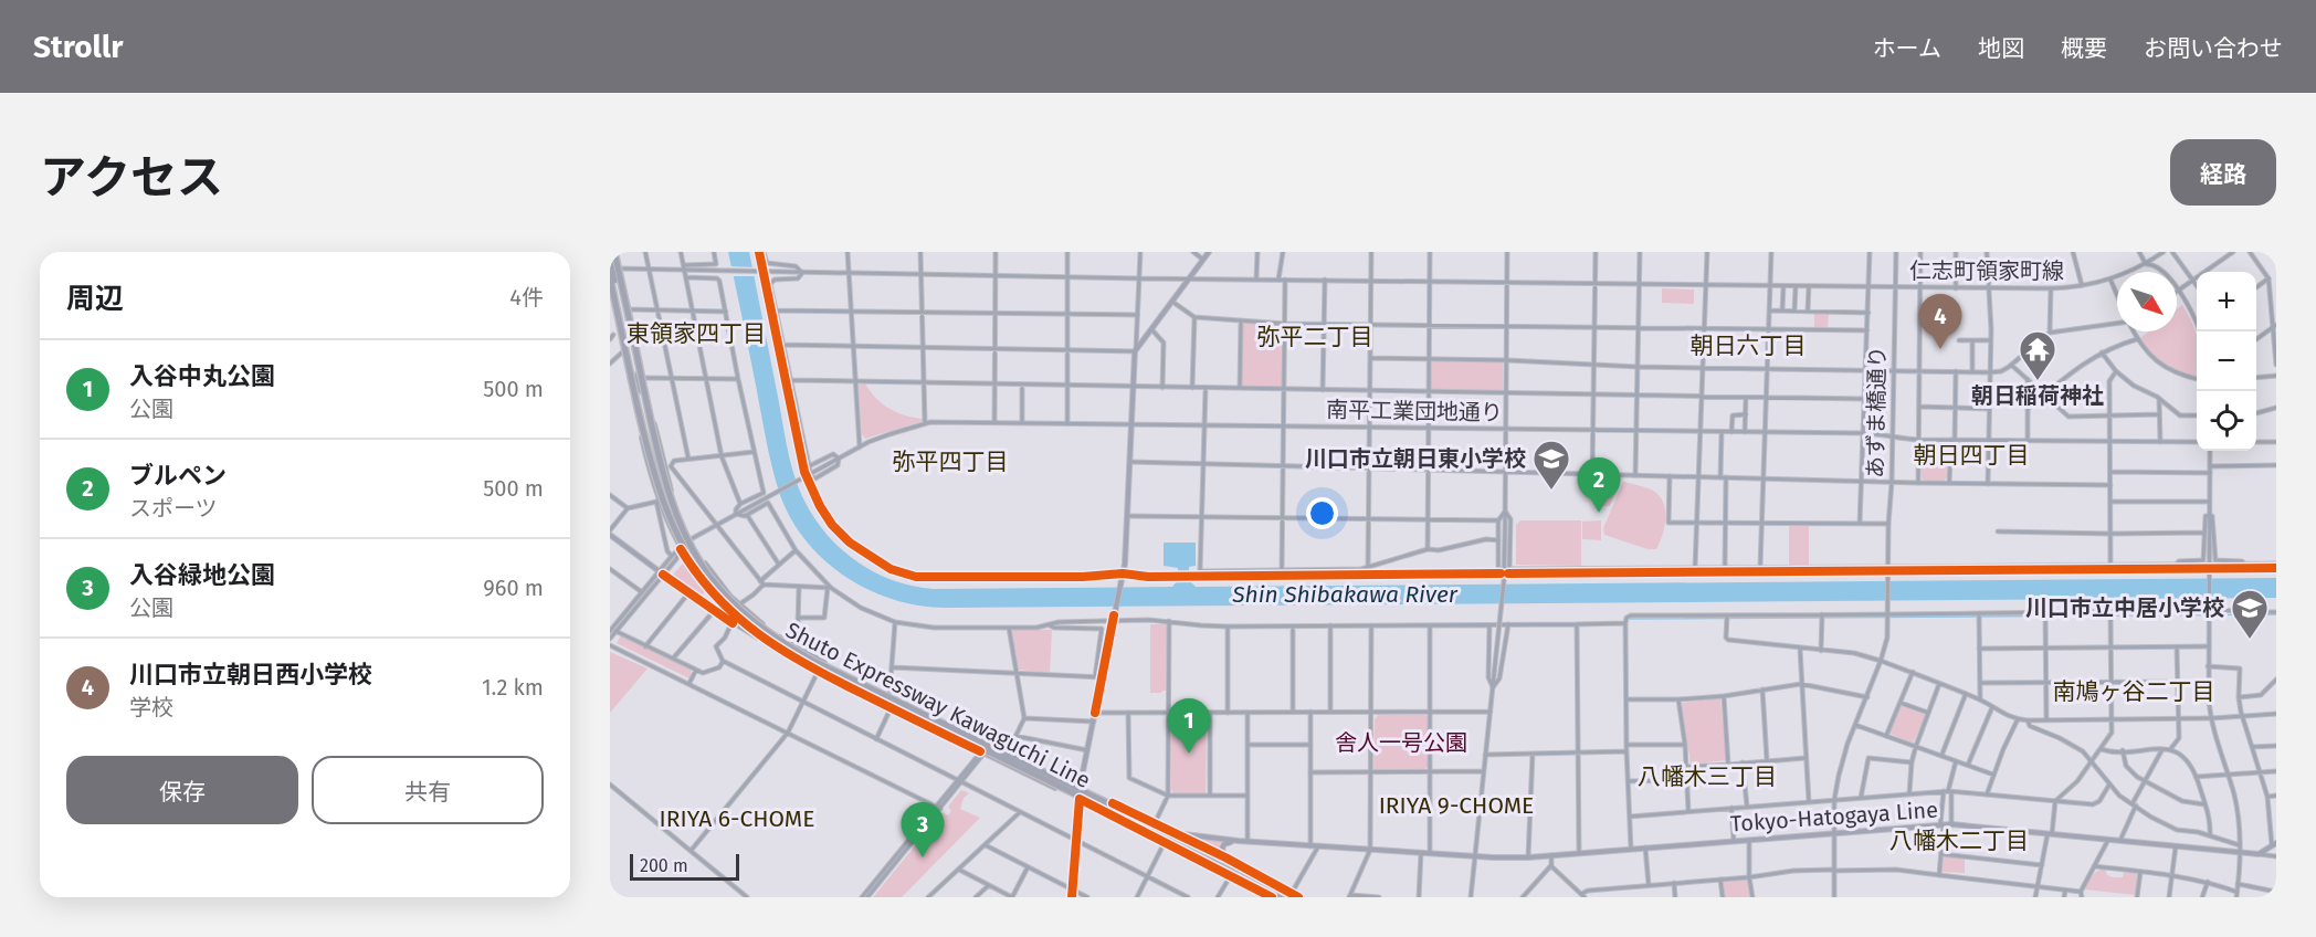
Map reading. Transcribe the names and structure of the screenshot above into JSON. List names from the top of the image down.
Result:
{
  "streets": {
    "highway": ["Shuto Expressway Kawaguchi Line"],
    "main road": ["Tokyo-Hatogaya Line"],
    "street": ["仁志町領家町線", "南平工業団地通り", "あずま橋通り"]
  },
  "crossings": [
    ["仁志町領家町線", "あずま橋通り"],
    ["南平工業団地通り", "あずま橋通り"]
  ],
  "districts": [
    "東領家四丁目",
    "弥平二丁目",
    "朝日六丁目",
    "朝日四丁目",
    "弥平四丁目",
    "南鳩ヶ谷二丁目",
    "八幡木三丁目",
    "IRIYA 9-CHOME",
    "IRIYA 6-CHOME",
    "八幡木二丁目"
  ],
  "water": ["Shin Shibakawa River"],
  "parks": ["舎人一号公園"],
  "places": {
    "temple": ["朝日稲荷神社"],
    "school or university": ["川口市立朝日東小学校", "川口市立中居小学校"]
  },
  "scale_bar": "200 m",
  "north": "bottom right",
  "page": {
    "header": "Strollr",
    "nav": [
      "ホーム",
      "地図",
      "概要",
      "お問い合わせ"
    ],
    "title": "アクセス",
    "buttons": [
      "経路",
      ["保存", "共有"]
    ],
    "heading": ["周辺", "4件"],
    "map_buttons": ["+", "−"],
    "pins": [
      "4",
      "2",
      "1",
      "3"
    ],
    "list": [
      {
        "mark": "1",
        "name": "入谷中丸公園",
        "note": "公園",
        "value": "500 m"
      },
      {
        "mark": "2",
        "name": "ブルペン",
        "note": "スポーツ",
        "value": "500 m"
      },
      {
        "mark": "3",
        "name": "入谷緑地公園",
        "note": "公園",
        "value": "960 m"
      },
      {
        "mark": "4",
        "name": "川口市立朝日西小学校",
        "note": "学校",
        "value": "1.2 km"
      }
    ],
    "scale": "200 m"
  }
}
